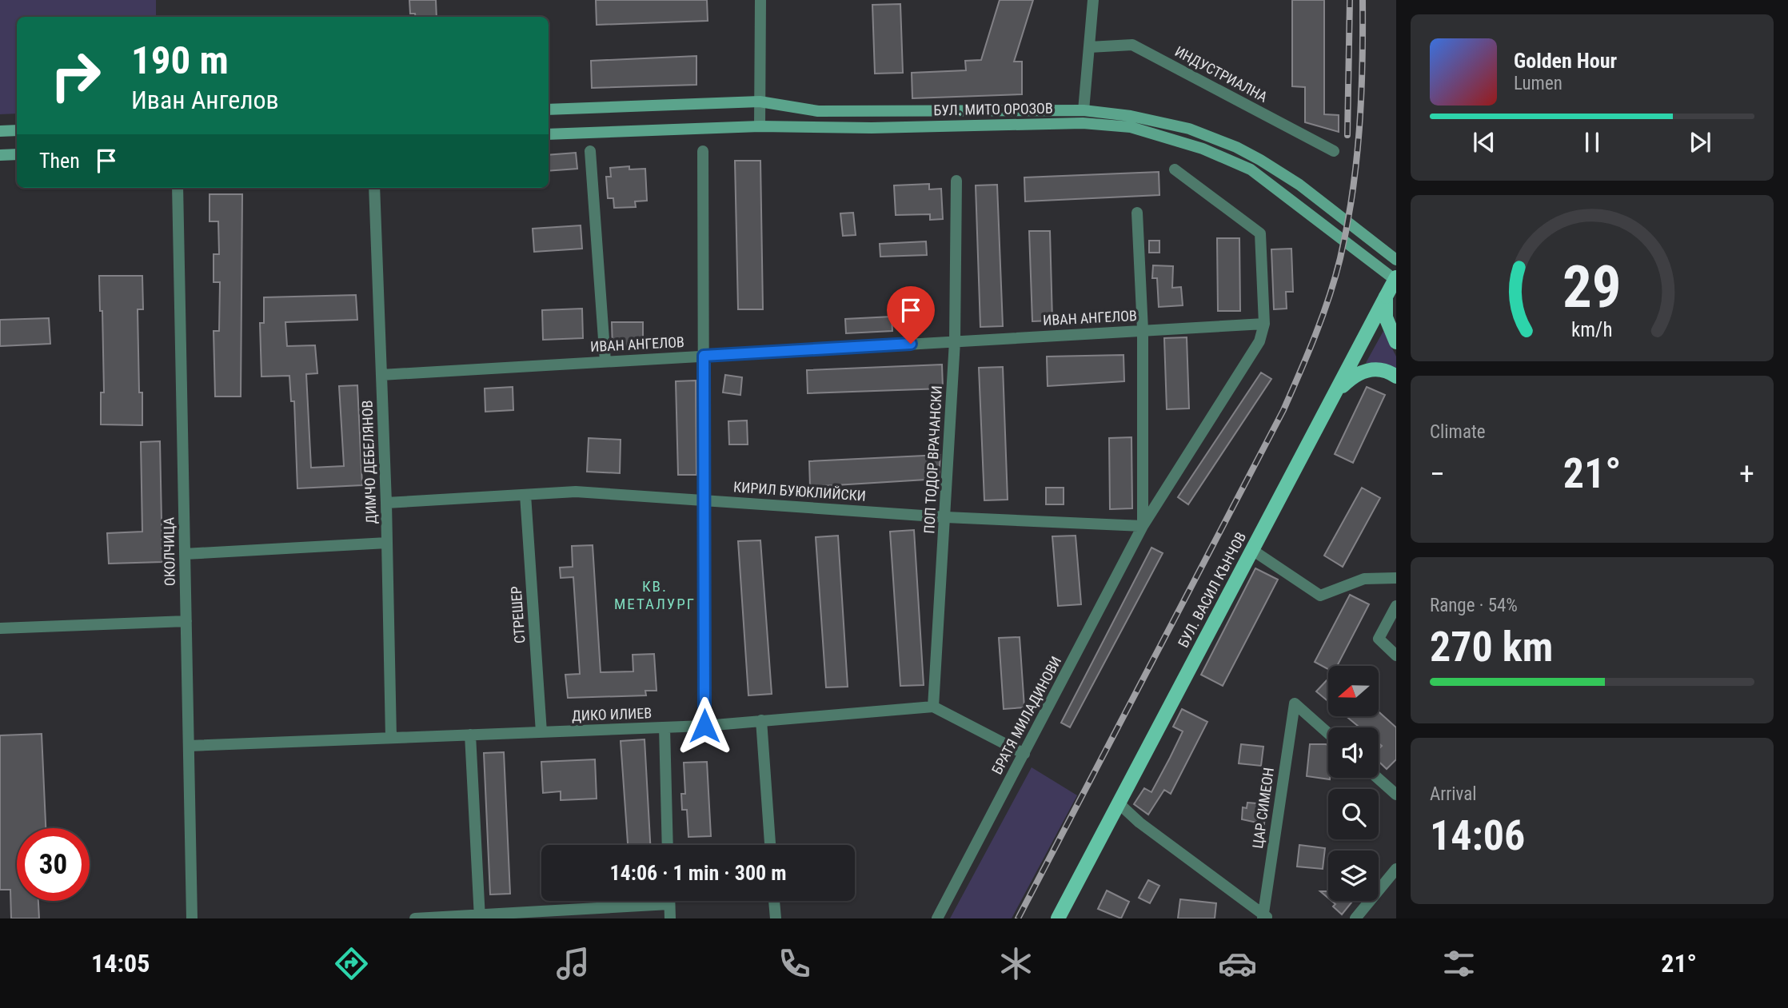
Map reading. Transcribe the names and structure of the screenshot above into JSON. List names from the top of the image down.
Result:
{
  "streets": {
    "main road": ["БУЛ. МИТО ОРОЗОВ", "БУЛ. ВАСИЛ КЪНЧОВ"],
    "street": [
      "ИНДУСТРИАЛНА",
      "ИВАН АНГЕЛОВ",
      "ПОП ТОДОР ВРАЧАНСКИ",
      "ДИМЧО ДЕБЕЛЯНОВ",
      "КИРИЛ БУЮКЛИЙСКИ",
      "ОКОЛЧИЦА",
      "СТРЕШЕР",
      "ДИКО ИЛИЕВ",
      "БРАТЯ МИЛАДИНОВИ",
      "ЦАР СИМЕОН"
    ]
  },
  "crossings": [
    ["БУЛ. МИТО ОРОЗОВ", "БУЛ. ВАСИЛ КЪНЧОВ"],
    ["ИВАН АНГЕЛОВ", "ПОП ТОДОР ВРАЧАНСКИ"],
    ["ИВАН АНГЕЛОВ", "ДИМЧО ДЕБЕЛЯНОВ"],
    ["ИВАН АНГЕЛОВ", "БРАТЯ МИЛАДИНОВИ"],
    ["ПОП ТОДОР ВРАЧАНСКИ", "КИРИЛ БУЮКЛИЙСКИ"],
    ["ПОП ТОДОР ВРАЧАНСКИ", "ДИКО ИЛИЕВ"],
    ["ДИМЧО ДЕБЕЛЯНОВ", "КИРИЛ БУЮКЛИЙСКИ"],
    ["ДИМЧО ДЕБЕЛЯНОВ", "ДИКО ИЛИЕВ"],
    ["КИРИЛ БУЮКЛИЙСКИ", "СТРЕШЕР"],
    ["КИРИЛ БУЮКЛИЙСКИ", "БРАТЯ МИЛАДИНОВИ"],
    ["ОКОЛЧИЦА", "ДИКО ИЛИЕВ"],
    ["СТРЕШЕР", "ДИКО ИЛИЕВ"]
  ],
  "districts": ["КВ. МЕТАЛУРГ"],
  "north": "left",
  "page": {
    "turn": ["190 m", "Иван Ангелов"],
    "song": ["Golden Hour", "Lumen"],
    "then": "Then",
    "tile": [
      "Climate",
      ["Range · 54%", "270 km"],
      ["Arrival", "14:06"]
    ],
    "heat": ["−", "21°", "+"],
    "limit": "30",
    "trip": "14:06 · 1 min · 300 m",
    "tabs": ["14:05", "21°"],
    "gauge": ["29", "km/h"]
  }
}
